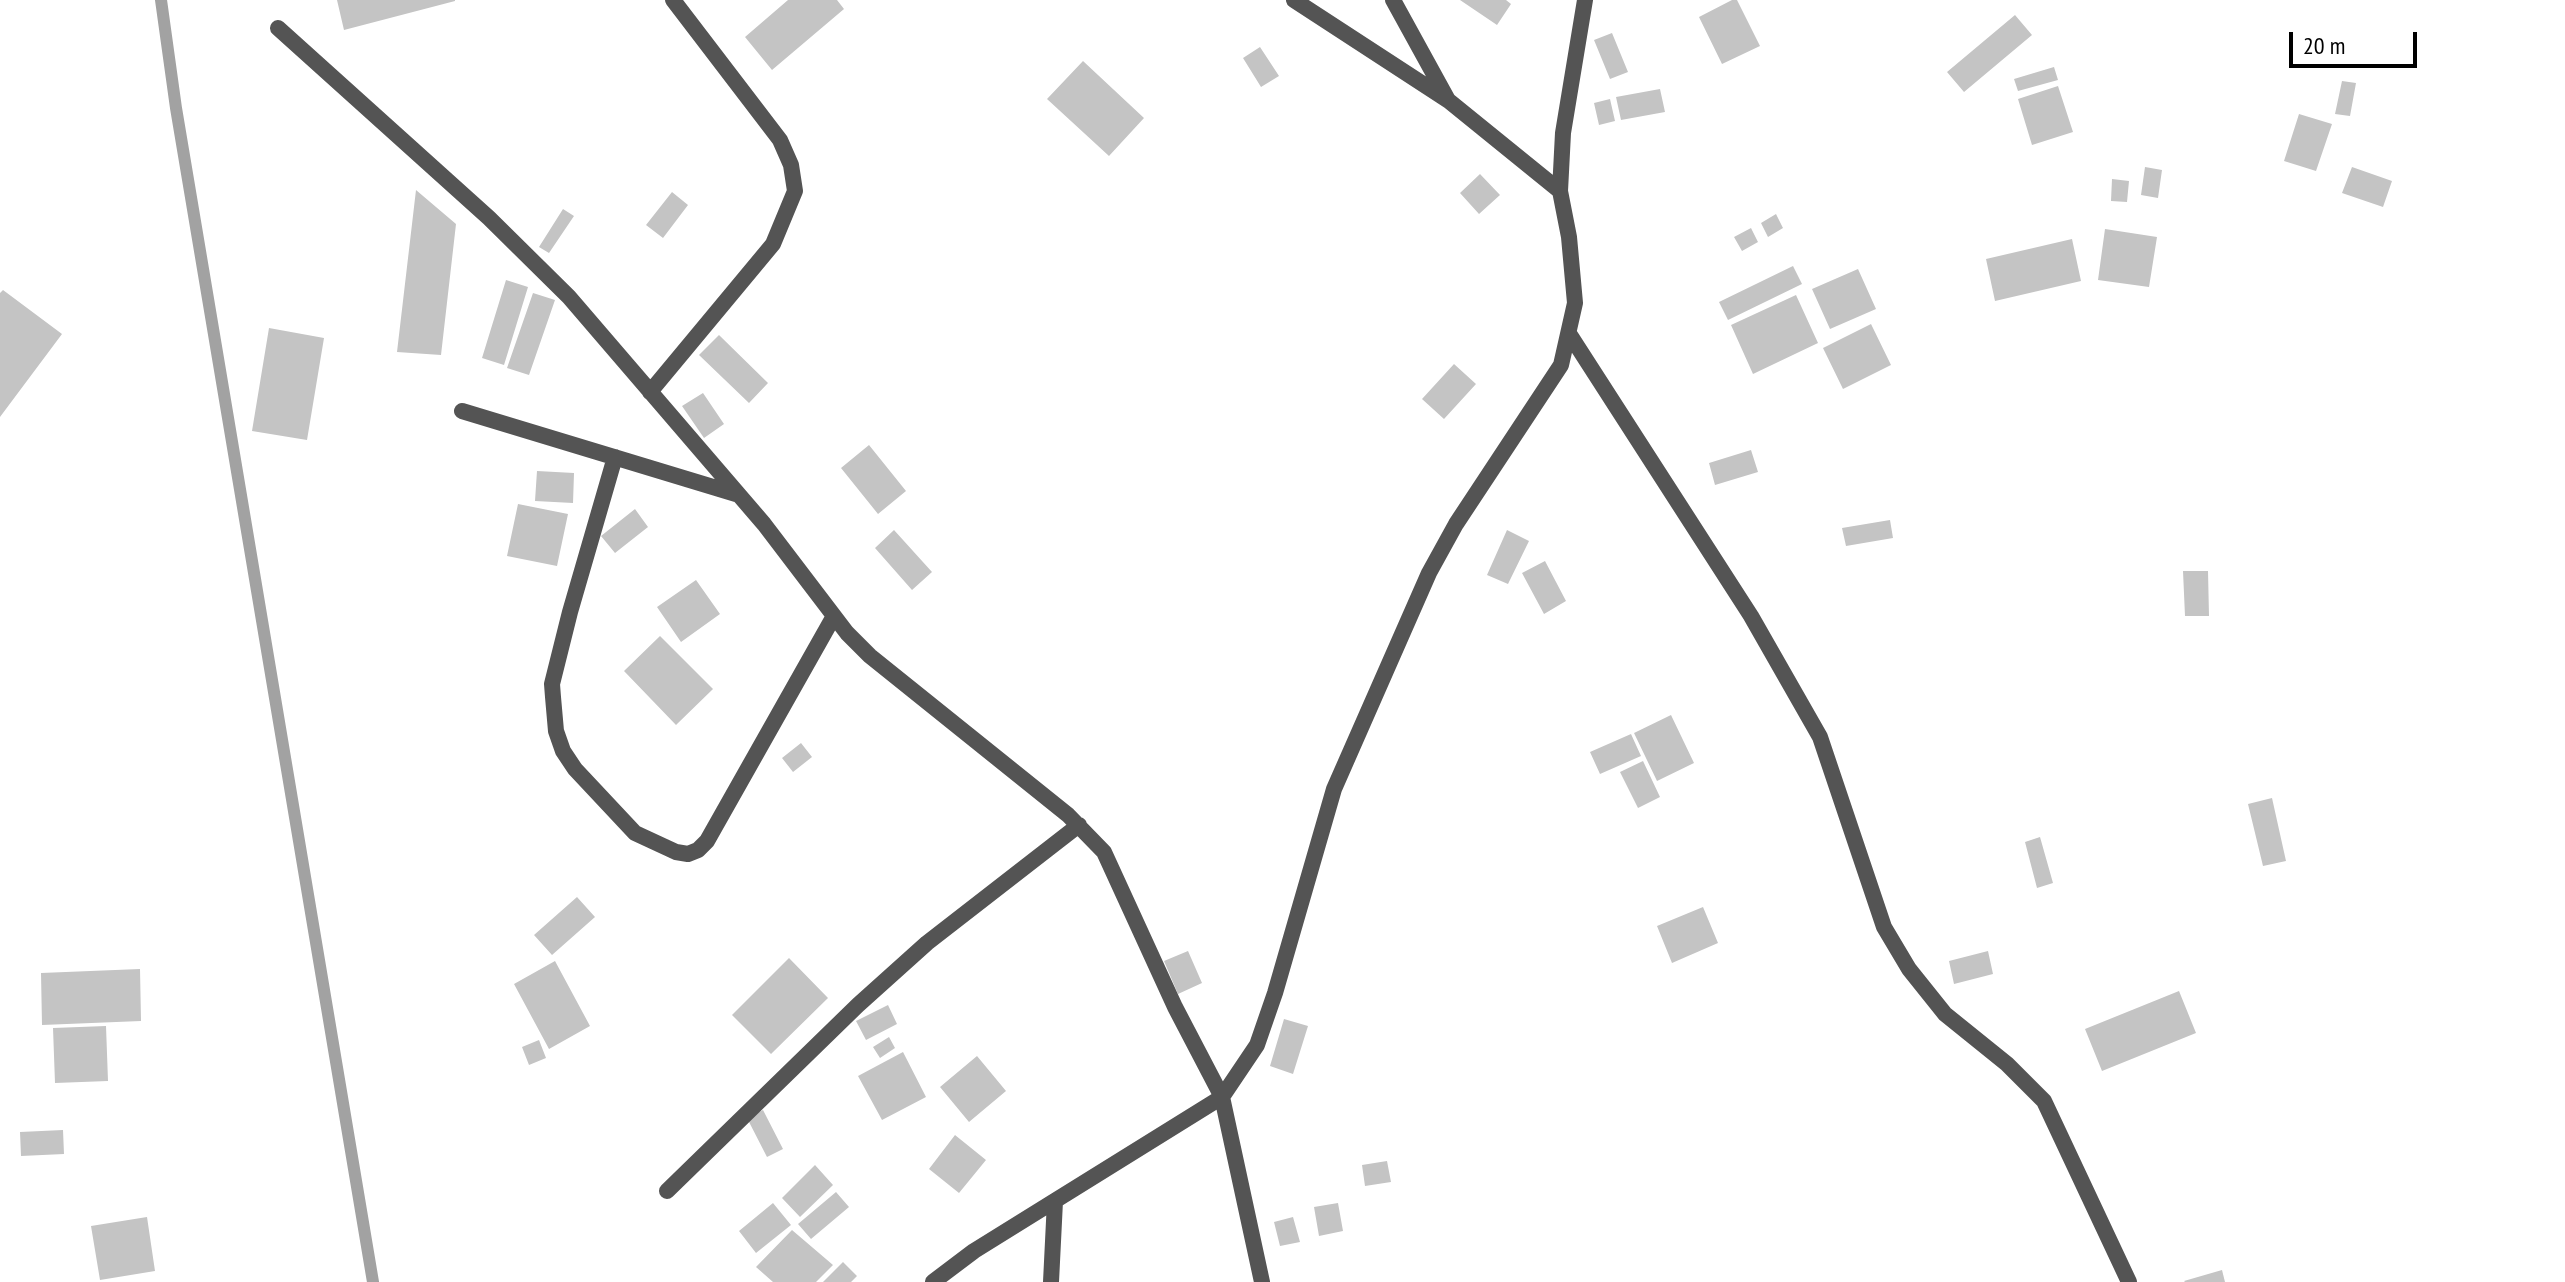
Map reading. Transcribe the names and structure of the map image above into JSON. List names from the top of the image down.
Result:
{
  "scale_bar": "20 m"
}
